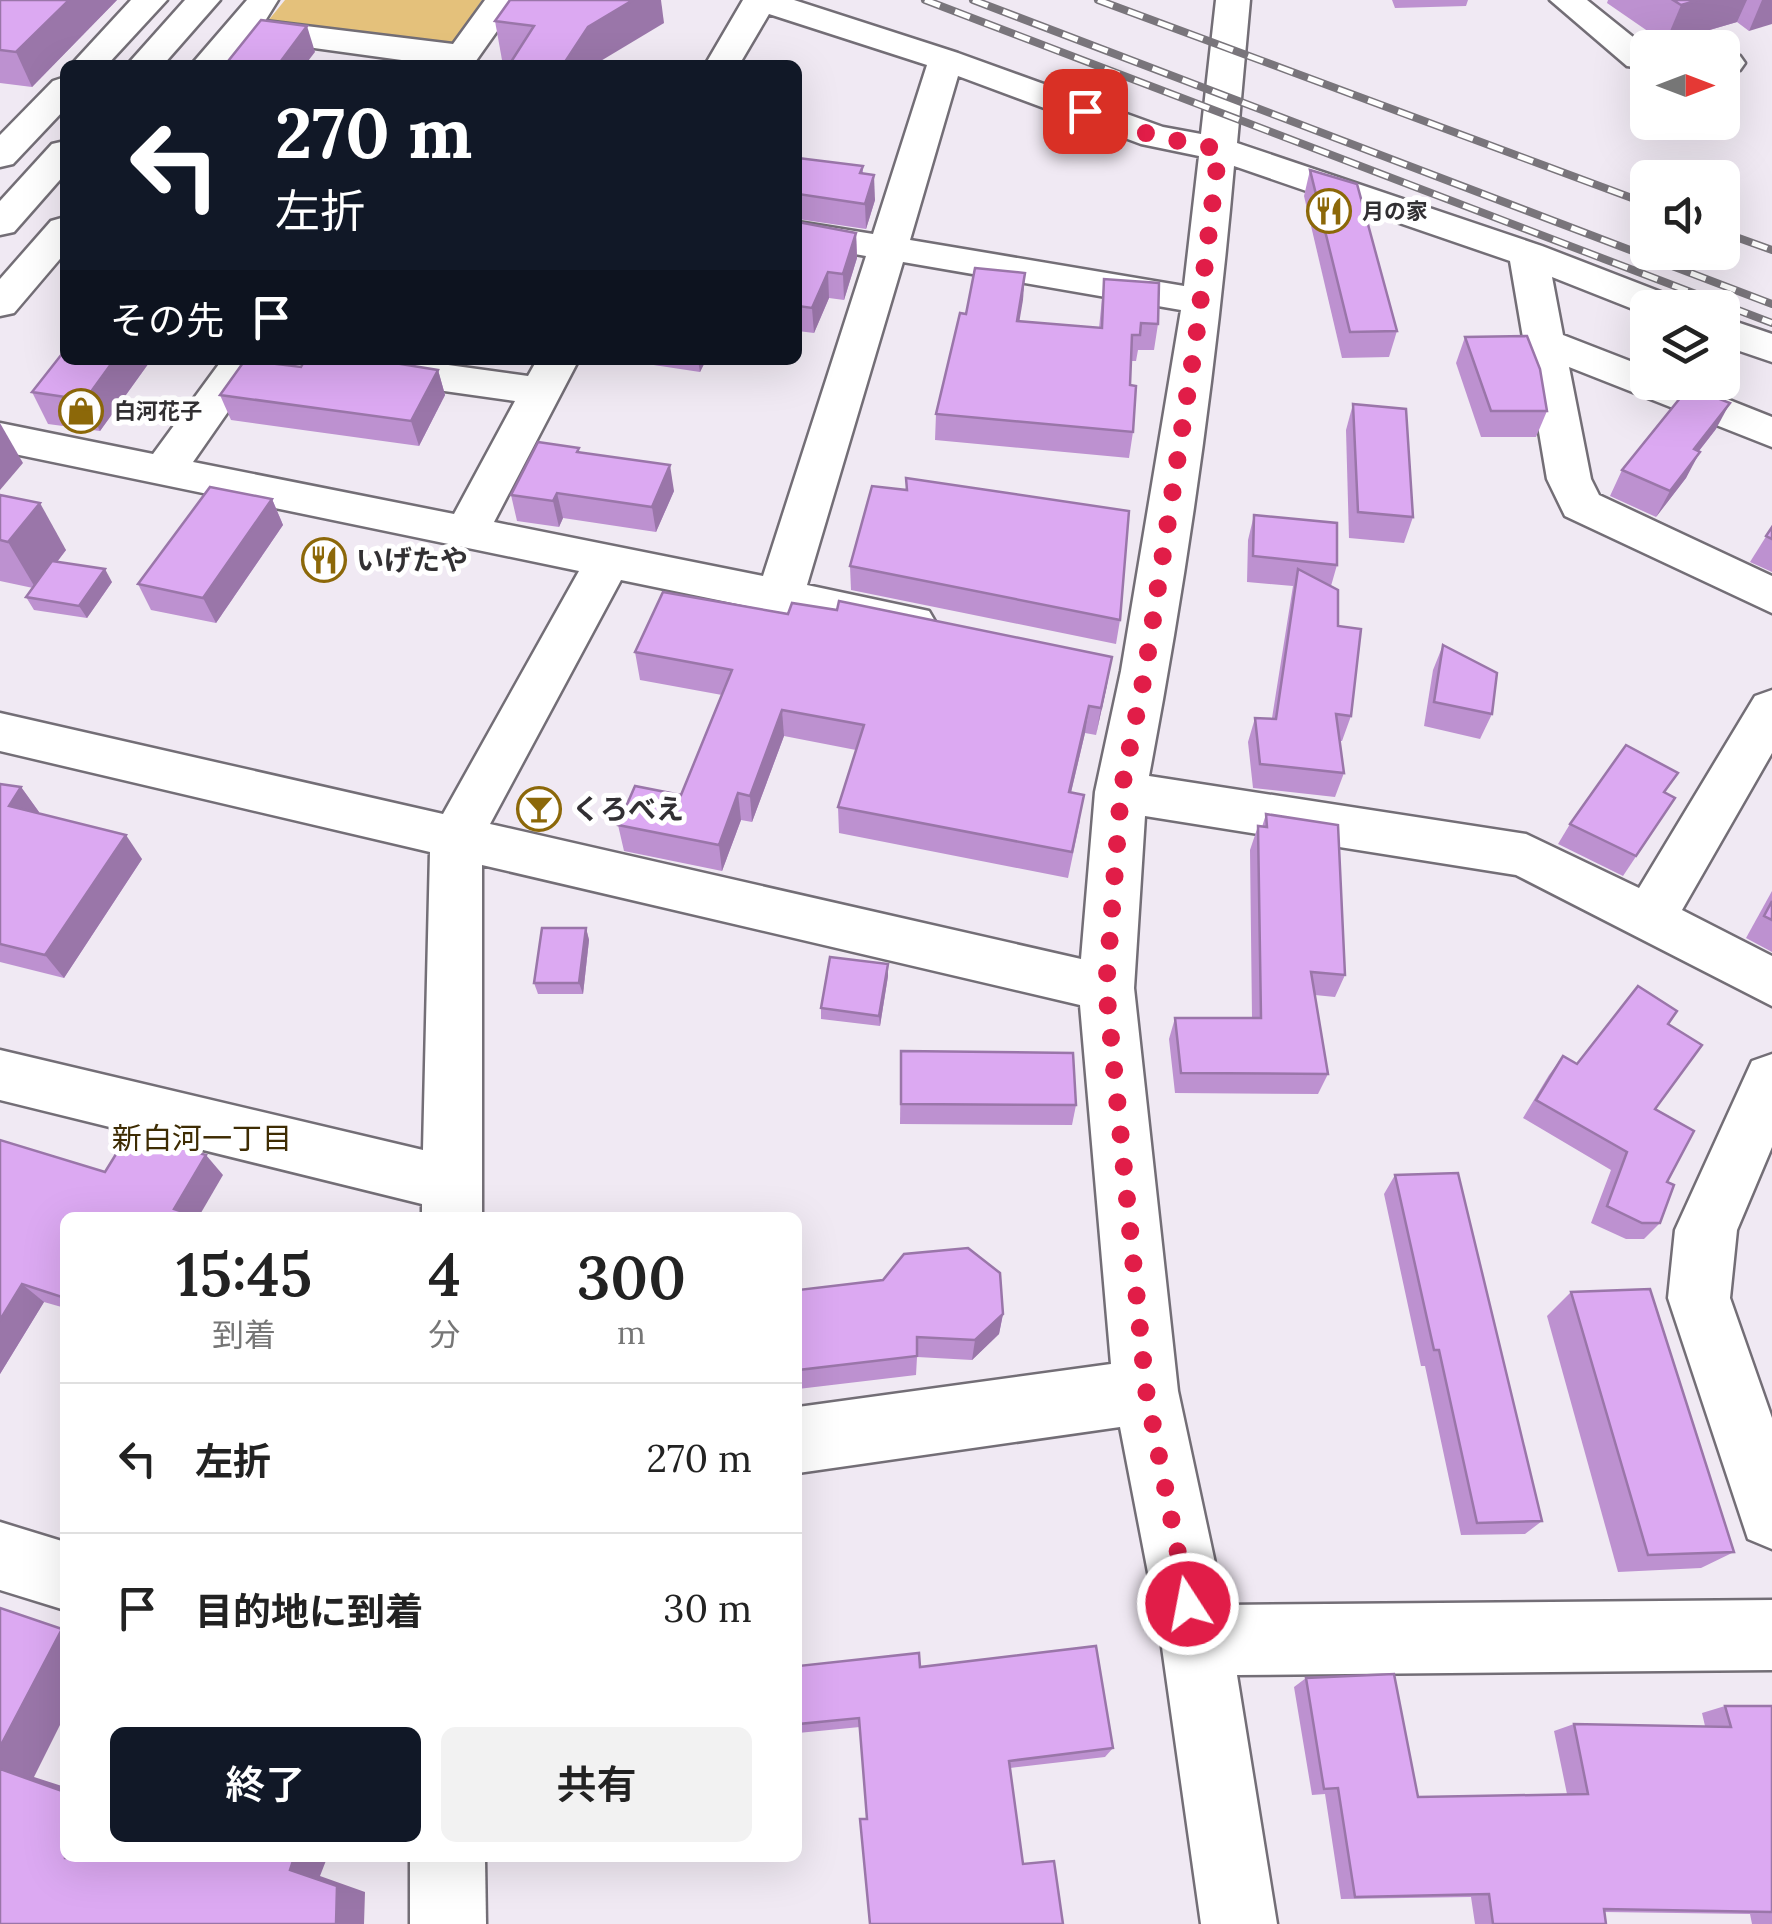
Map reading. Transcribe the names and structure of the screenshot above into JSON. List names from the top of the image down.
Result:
{
  "districts": ["新白河一丁目"],
  "places": {
    "restaurant": ["月の家", "いげたや"],
    "shop": ["白河花子"],
    "bar": ["くろべえ"]
  },
  "north": "right",
  "page": {
    "turn": ["270 m", "左折"],
    "then": "その先",
    "eta": [
      "15:45",
      "到着",
      "4",
      "分",
      "300",
      "m"
    ],
    "list": [
      {
        "name": "左折",
        "value": "270 m"
      },
      {
        "name": "目的地に到着",
        "value": "30 m"
      }
    ],
    "buttons": ["終了", "共有"]
  }
}
